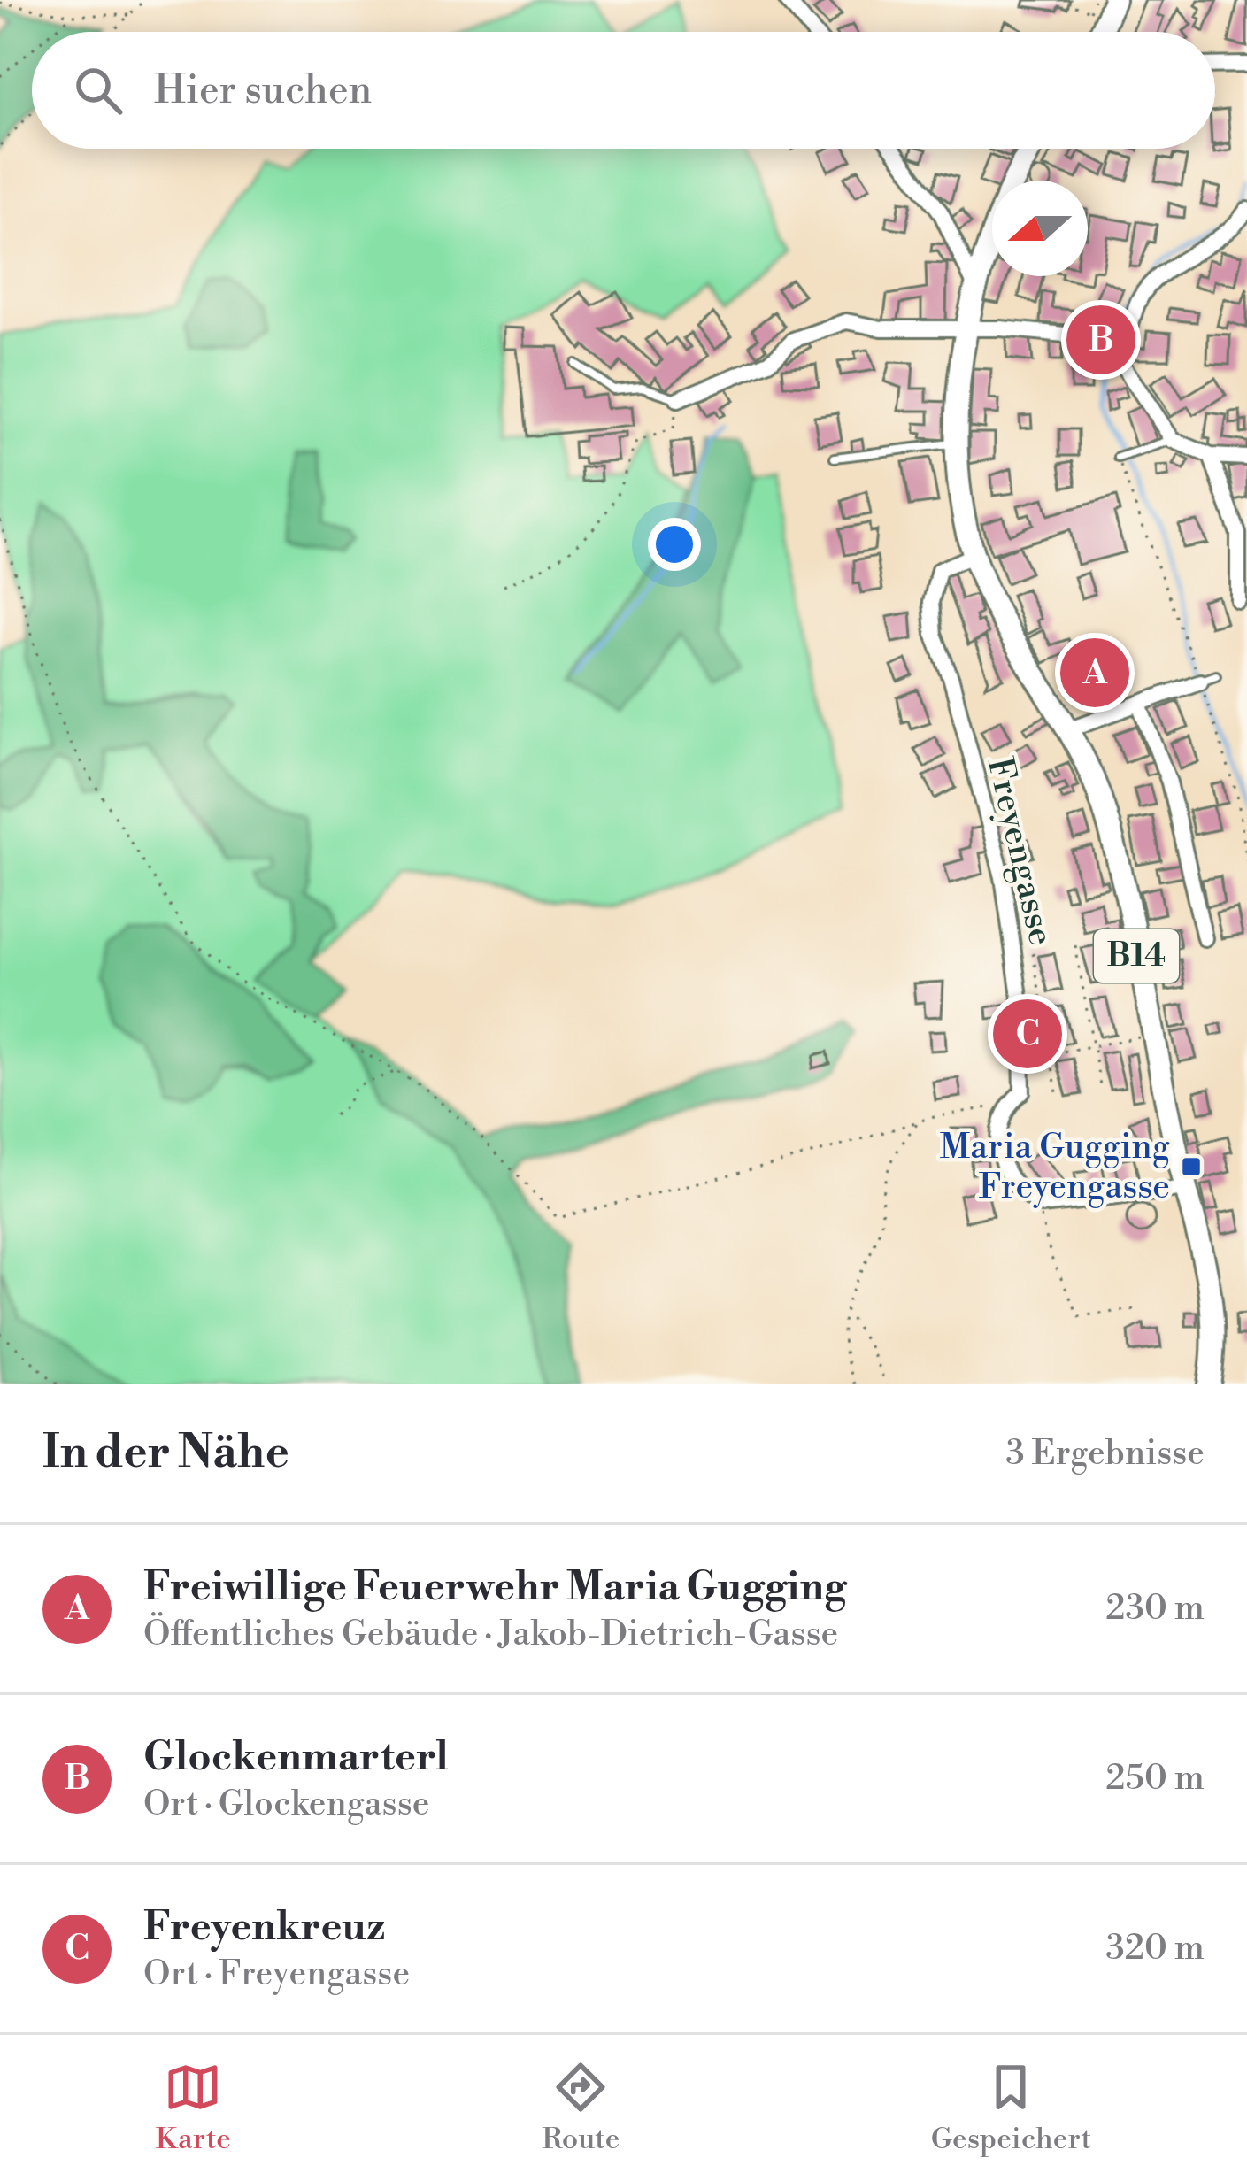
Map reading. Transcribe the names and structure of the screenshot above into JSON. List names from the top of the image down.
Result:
{
  "streets": {
    "main road": ["B14"],
    "street": ["Freyengasse"]
  },
  "crossings": [
    ["Freyengasse", "B14"]
  ],
  "places": {
    "transit": ["Maria Gugging Freyengasse"]
  },
  "north": "left",
  "page": {
    "search": "Hier suchen",
    "pins": ["B", "A", "C"],
    "heading": ["In der Nähe", "3 Ergebnisse"],
    "list": [
      {
        "mark": "A",
        "name": "Freiwillige Feuerwehr Maria Gugging",
        "note": "Öffentliches Gebäude · Jakob-Dietrich-Gasse",
        "value": "230 m"
      },
      {
        "mark": "B",
        "name": "Glockenmarterl",
        "note": "Ort · Glockengasse",
        "value": "250 m"
      },
      {
        "mark": "C",
        "name": "Freyenkreuz",
        "note": "Ort · Freyengasse",
        "value": "320 m"
      }
    ],
    "nav": ["Karte", "Route", "Gespeichert"]
  }
}
